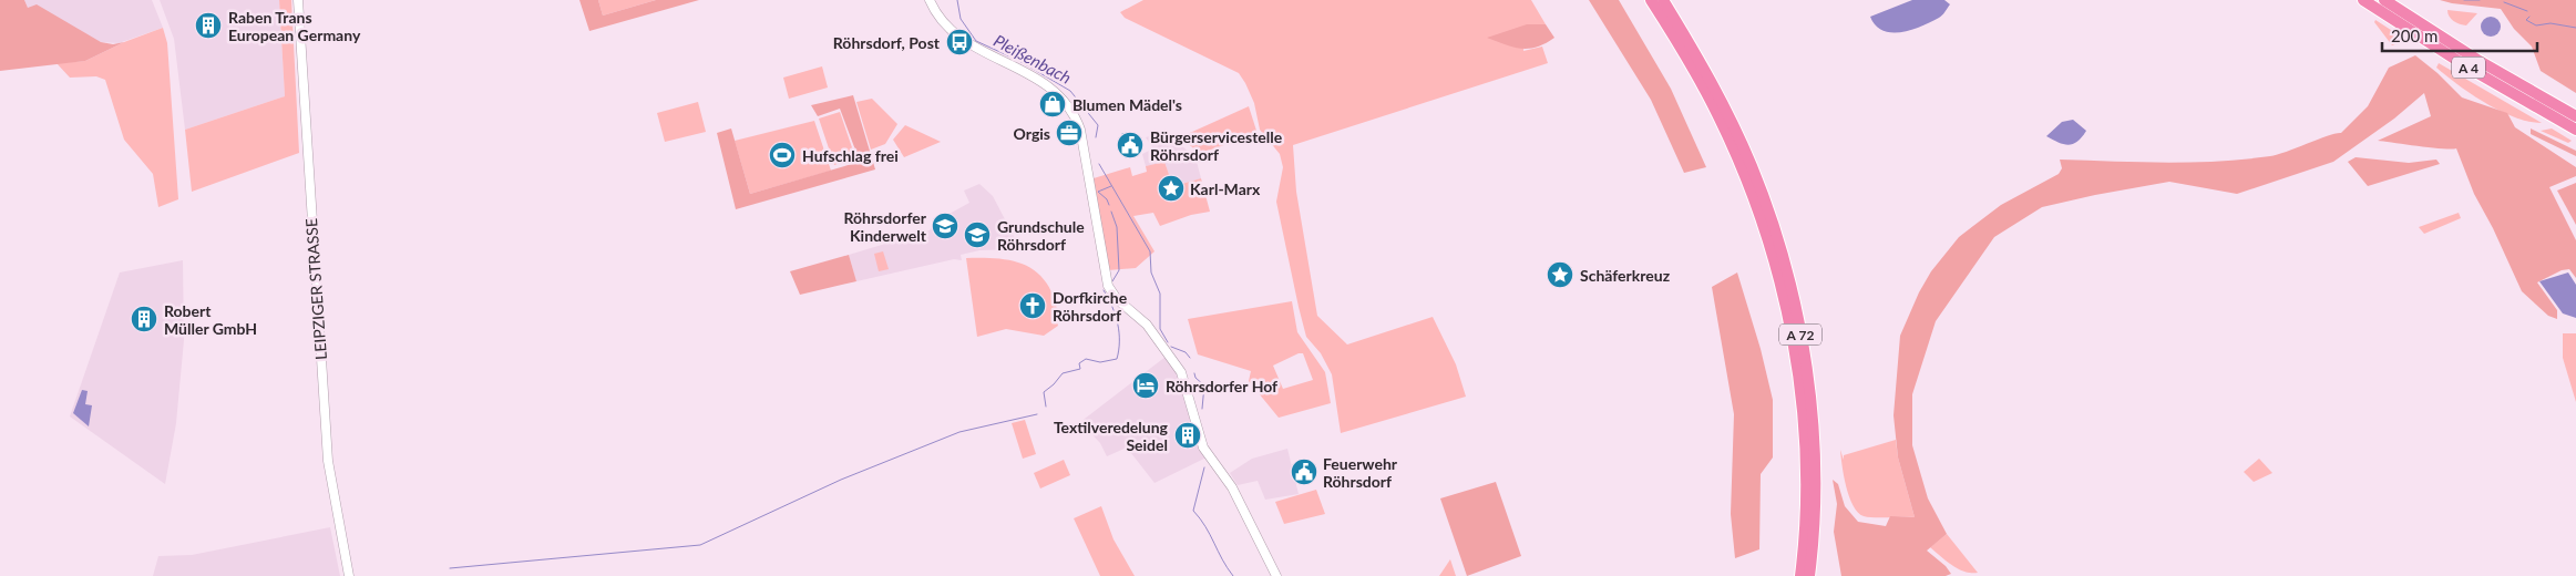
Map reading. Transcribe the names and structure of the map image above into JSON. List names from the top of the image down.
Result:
{
  "streets": {
    "highway": ["A 4", "A 72"],
    "street": ["LEIPZIGER STRASSE"]
  },
  "water": ["Pleißenbach"],
  "places": {
    "building": ["Raben Trans European Germany", "Robert Müller GmbH", "Textilveredelung Seidel"],
    "bus stop": ["Röhrsdorf, Post"],
    "shop": ["Blumen Mädel's"],
    "office": ["Orgis"],
    "public building": ["Bürgerservicestelle Röhrsdorf", "Feuerwehr Röhrsdorf"],
    "sports": ["Hufschlag frei"],
    "place": ["Karl-Marx", "Schäferkreuz"],
    "school or university": ["Röhrsdorfer Kinderwelt", "Grundschule Röhrsdorf"],
    "church": ["Dorfkirche Röhrsdorf"],
    "hotel": ["Röhrsdorfer Hof"]
  },
  "scale_bar": "200 m"
}
